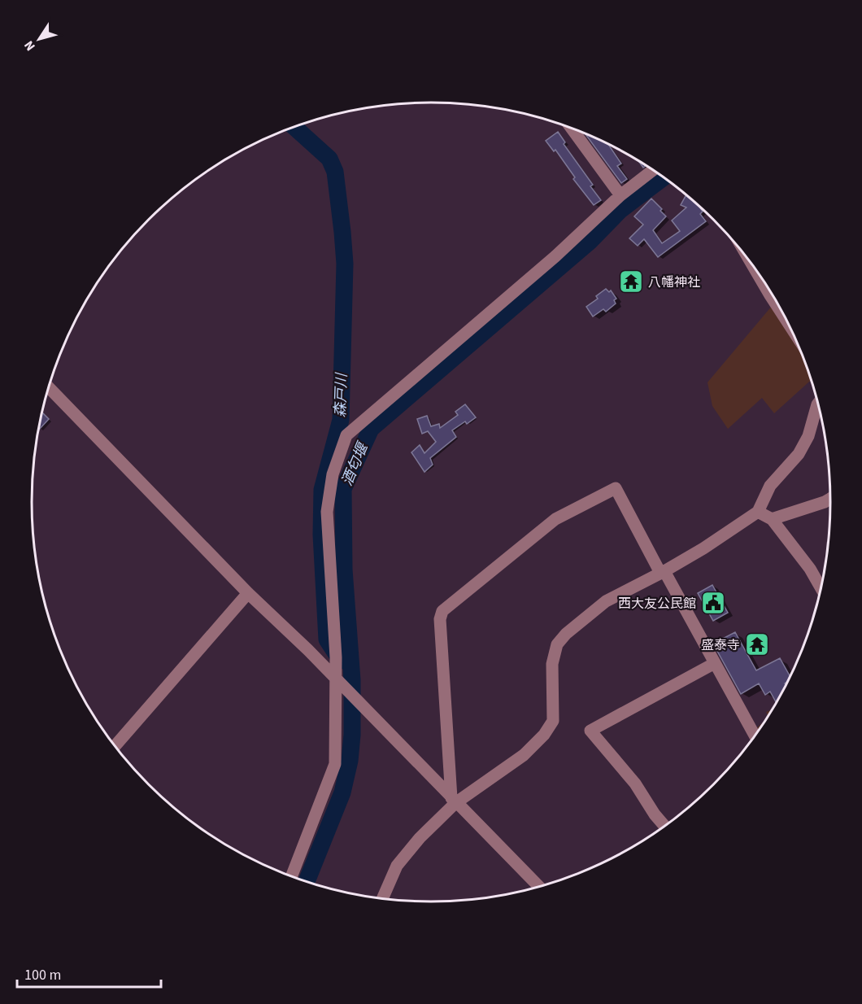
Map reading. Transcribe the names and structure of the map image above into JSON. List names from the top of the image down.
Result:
{
  "water": ["森戸川", "酒匂堰"],
  "places": {
    "temple": ["八幡神社", "盛泰寺"],
    "public building": ["西大友公民館"]
  },
  "scale_bar": "100 m",
  "north": "bottom left"
}
